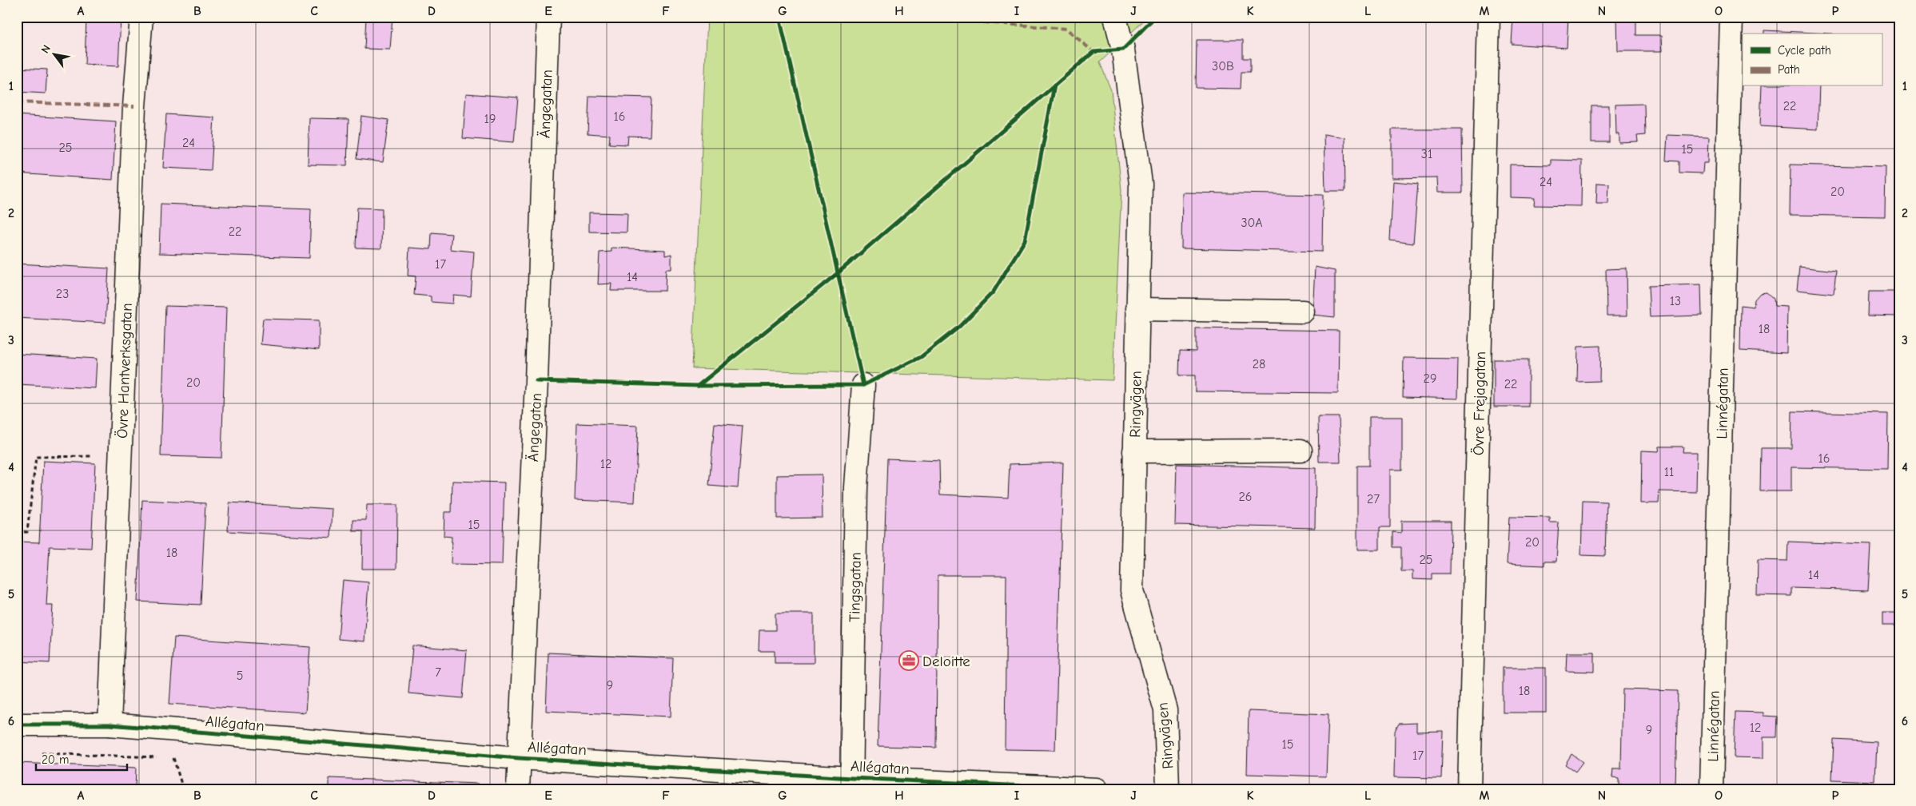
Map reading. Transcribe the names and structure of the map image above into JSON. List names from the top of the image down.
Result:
{
  "streets": {
    "street": [
      "Ängegatan",
      "Övre Hantverksgatan",
      "Övre Frejagatan",
      "Linnégatan",
      "Ringvägen",
      "Tingsgatan",
      "Allégatan"
    ]
  },
  "crossings": [
    ["Ängegatan", "Allégatan"],
    ["Övre Hantverksgatan", "Allégatan"],
    ["Tingsgatan", "Allégatan"]
  ],
  "places": {
    "office": ["Deloitte"]
  },
  "house_numbers": [
    "30B",
    "22",
    "16",
    "19",
    "24",
    "25",
    "15",
    "31",
    "24",
    "20",
    "30A",
    "22",
    "17",
    "14",
    "23",
    "13",
    "18",
    "28",
    "29",
    "20",
    "22",
    "16",
    "12",
    "11",
    "26",
    "27",
    "15",
    "20",
    "18",
    "25",
    "14",
    "7",
    "5",
    "9",
    "18",
    "12",
    "9",
    "15",
    "17"
  ],
  "legend": ["Cycle path", "Path"],
  "scale_bar": "20 m",
  "north": "top left",
  "grid": {
    "columns": [
      "A",
      "B",
      "C",
      "D",
      "E",
      "F",
      "G",
      "H",
      "I",
      "J",
      "K",
      "L",
      "M",
      "N",
      "O",
      "P"
    ],
    "rows": [
      "1",
      "2",
      "3",
      "4",
      "5",
      "6"
    ]
  }
}
